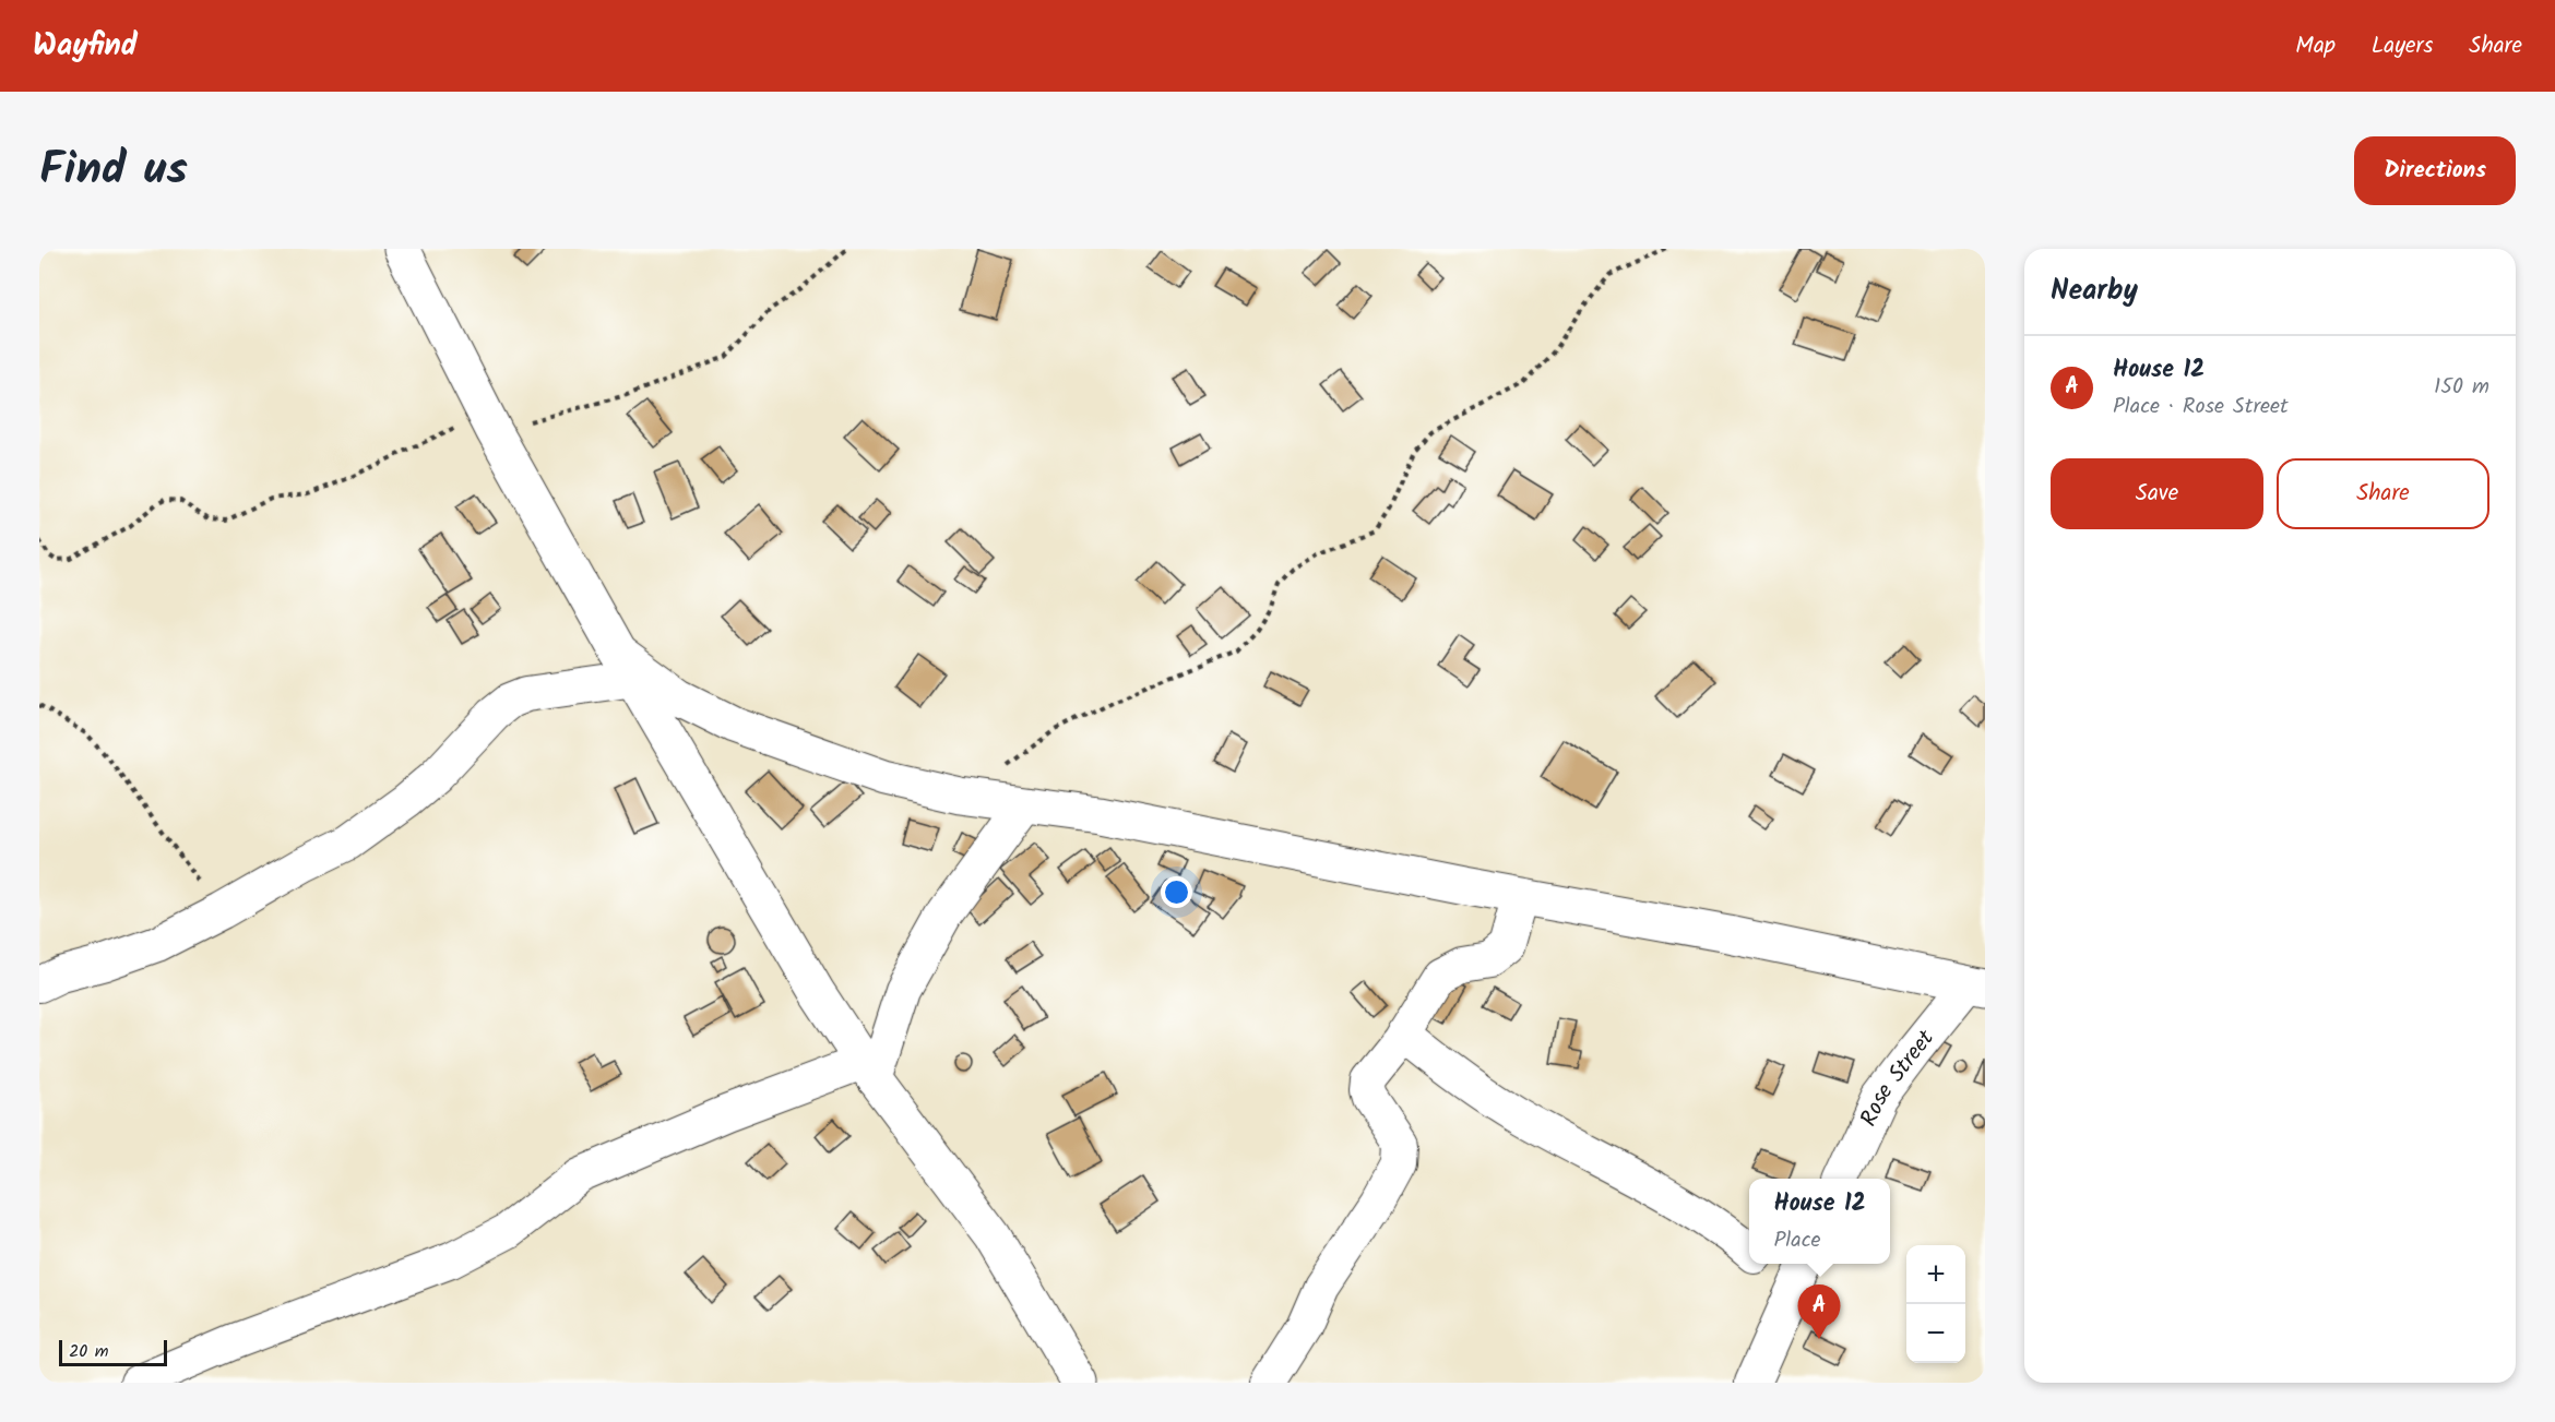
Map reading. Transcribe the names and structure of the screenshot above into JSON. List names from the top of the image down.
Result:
{
  "streets": {
    "street": ["Rose Street"]
  },
  "scale_bar": "20 m",
  "page": {
    "header": "Wayfind",
    "nav": ["Map", "Layers", "Share"],
    "title": "Find us",
    "buttons": [
      "Directions",
      ["Save", "Share"]
    ],
    "heading": "Nearby",
    "list": [
      {
        "mark": "A",
        "name": "House 12",
        "note": "Place · Rose Street",
        "value": "150 m"
      }
    ],
    "popup": ["House 12", "Place"],
    "map_buttons": ["+", "−"],
    "pins": "A",
    "scale": "20 m"
  }
}
